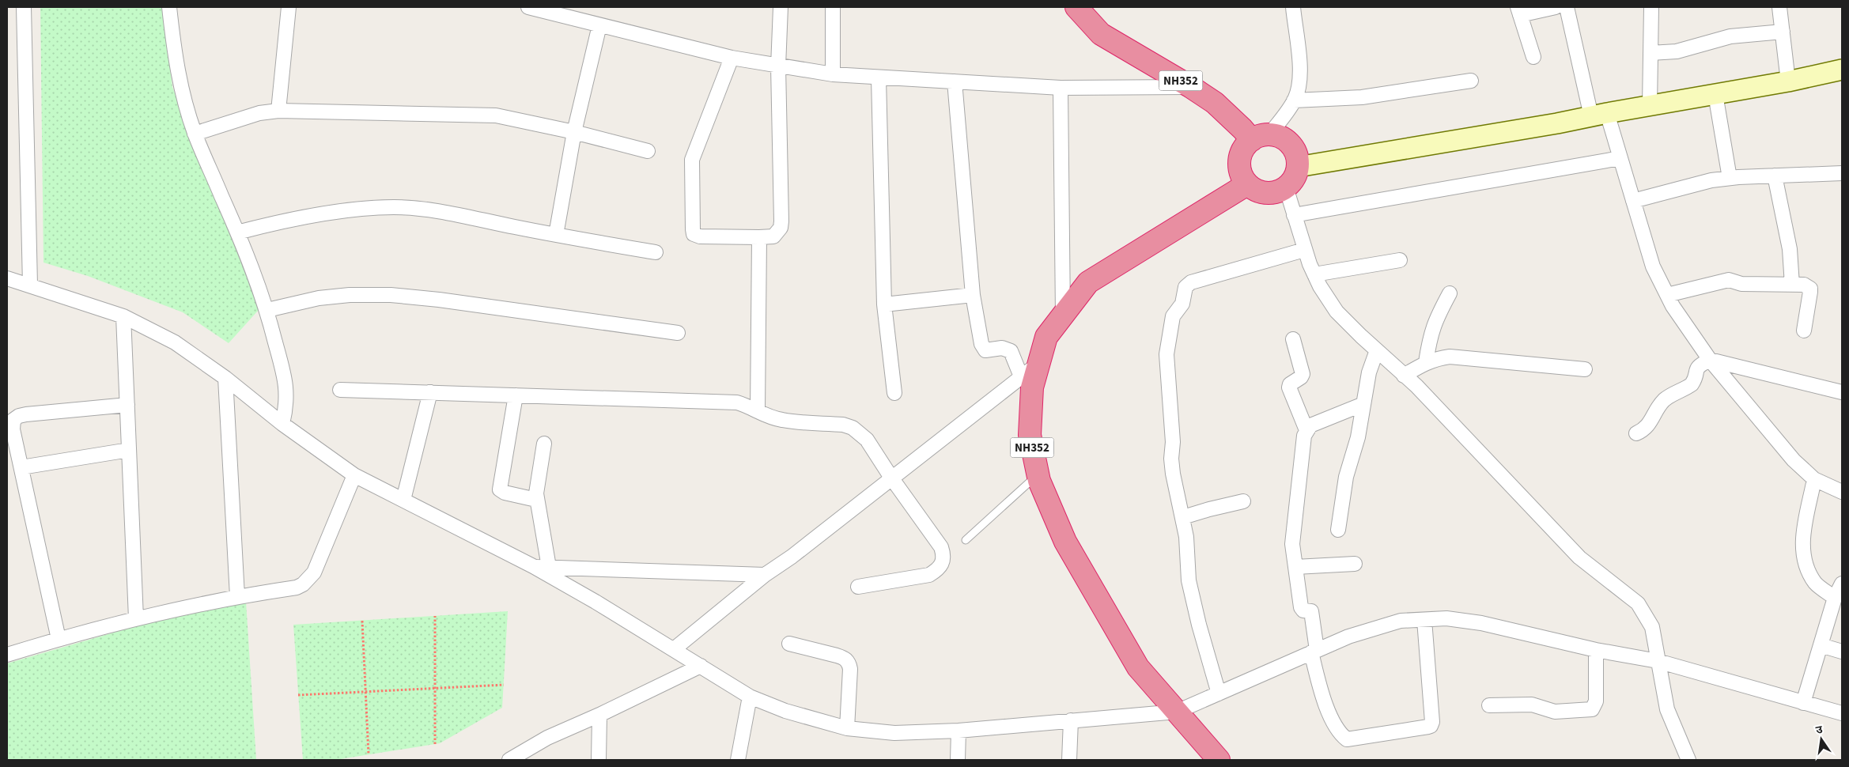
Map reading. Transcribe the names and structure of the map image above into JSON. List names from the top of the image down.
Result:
{
  "streets": {
    "highway": ["NH352"]
  },
  "north": "top"
}
